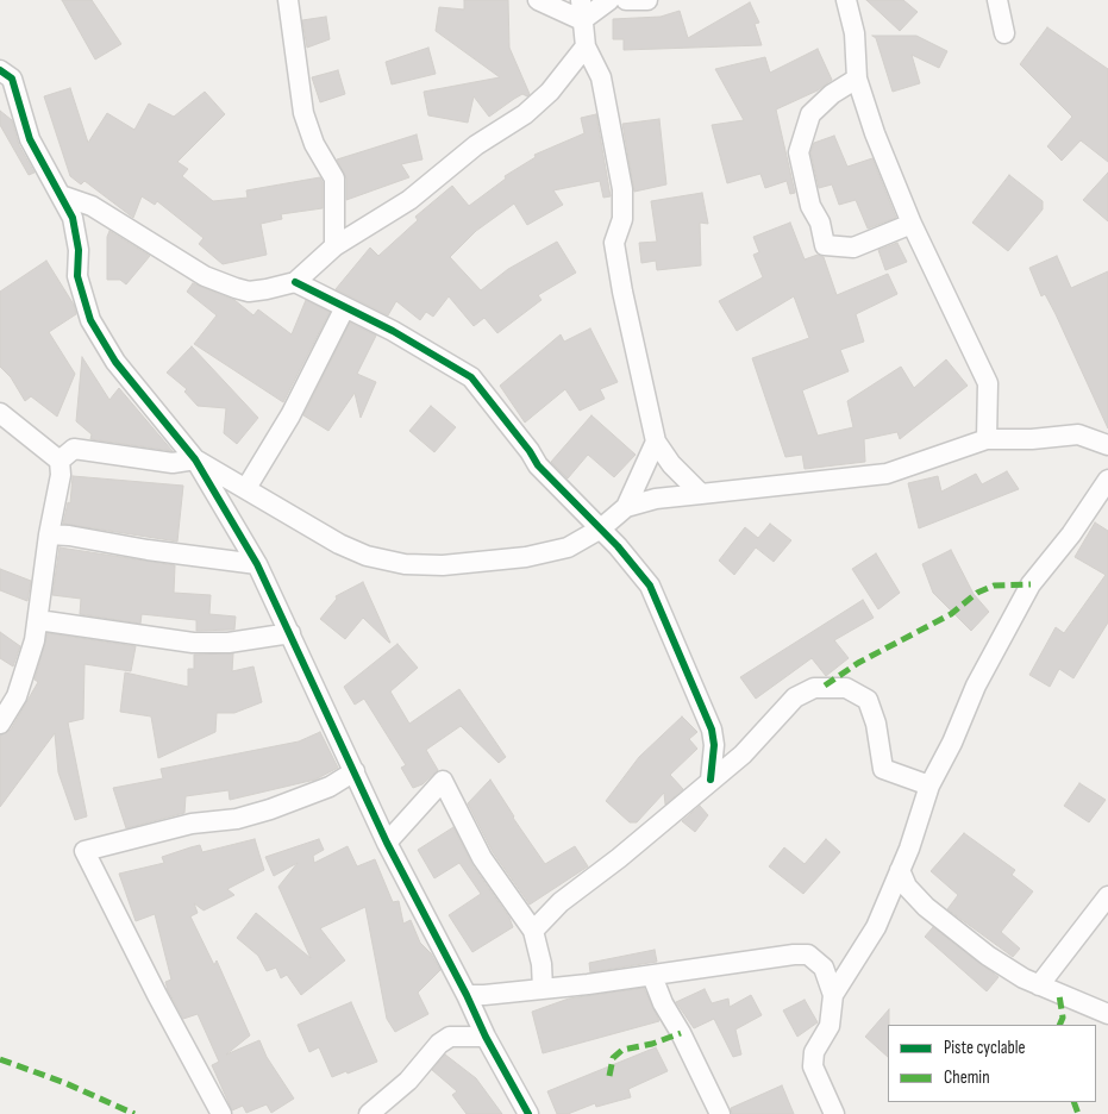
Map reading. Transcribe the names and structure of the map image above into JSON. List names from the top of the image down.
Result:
{
  "legend": ["Piste cyclable", "Chemin"]
}
